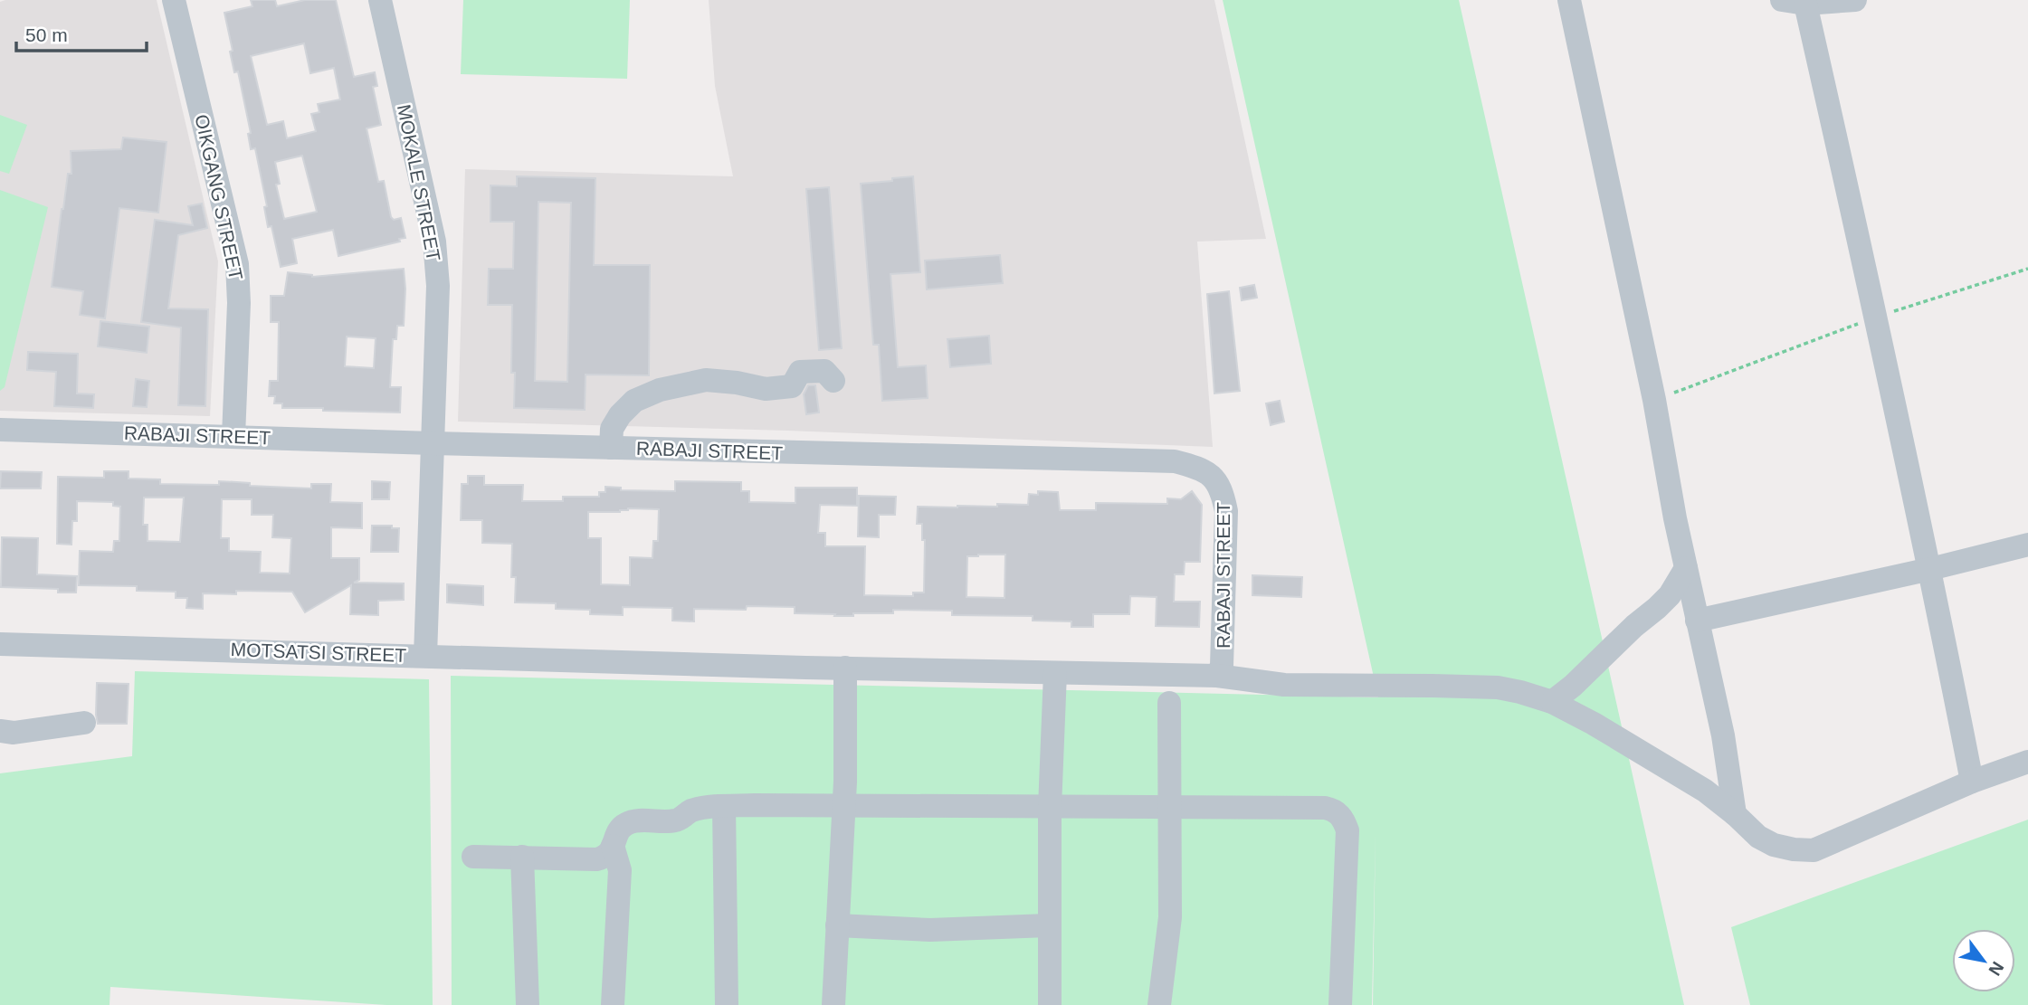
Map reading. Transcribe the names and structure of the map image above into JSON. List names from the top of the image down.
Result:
{
  "streets": {
    "street": [
      "MOKALE STREET",
      "OIKGANG STREET",
      "RABAJI STREET",
      "MOTSATSI STREET"
    ]
  },
  "crossings": [
    ["MOKALE STREET", "RABAJI STREET"],
    ["MOKALE STREET", "MOTSATSI STREET"],
    ["OIKGANG STREET", "RABAJI STREET"],
    ["RABAJI STREET", "MOTSATSI STREET"]
  ],
  "scale_bar": "50 m",
  "north": "bottom right"
}
